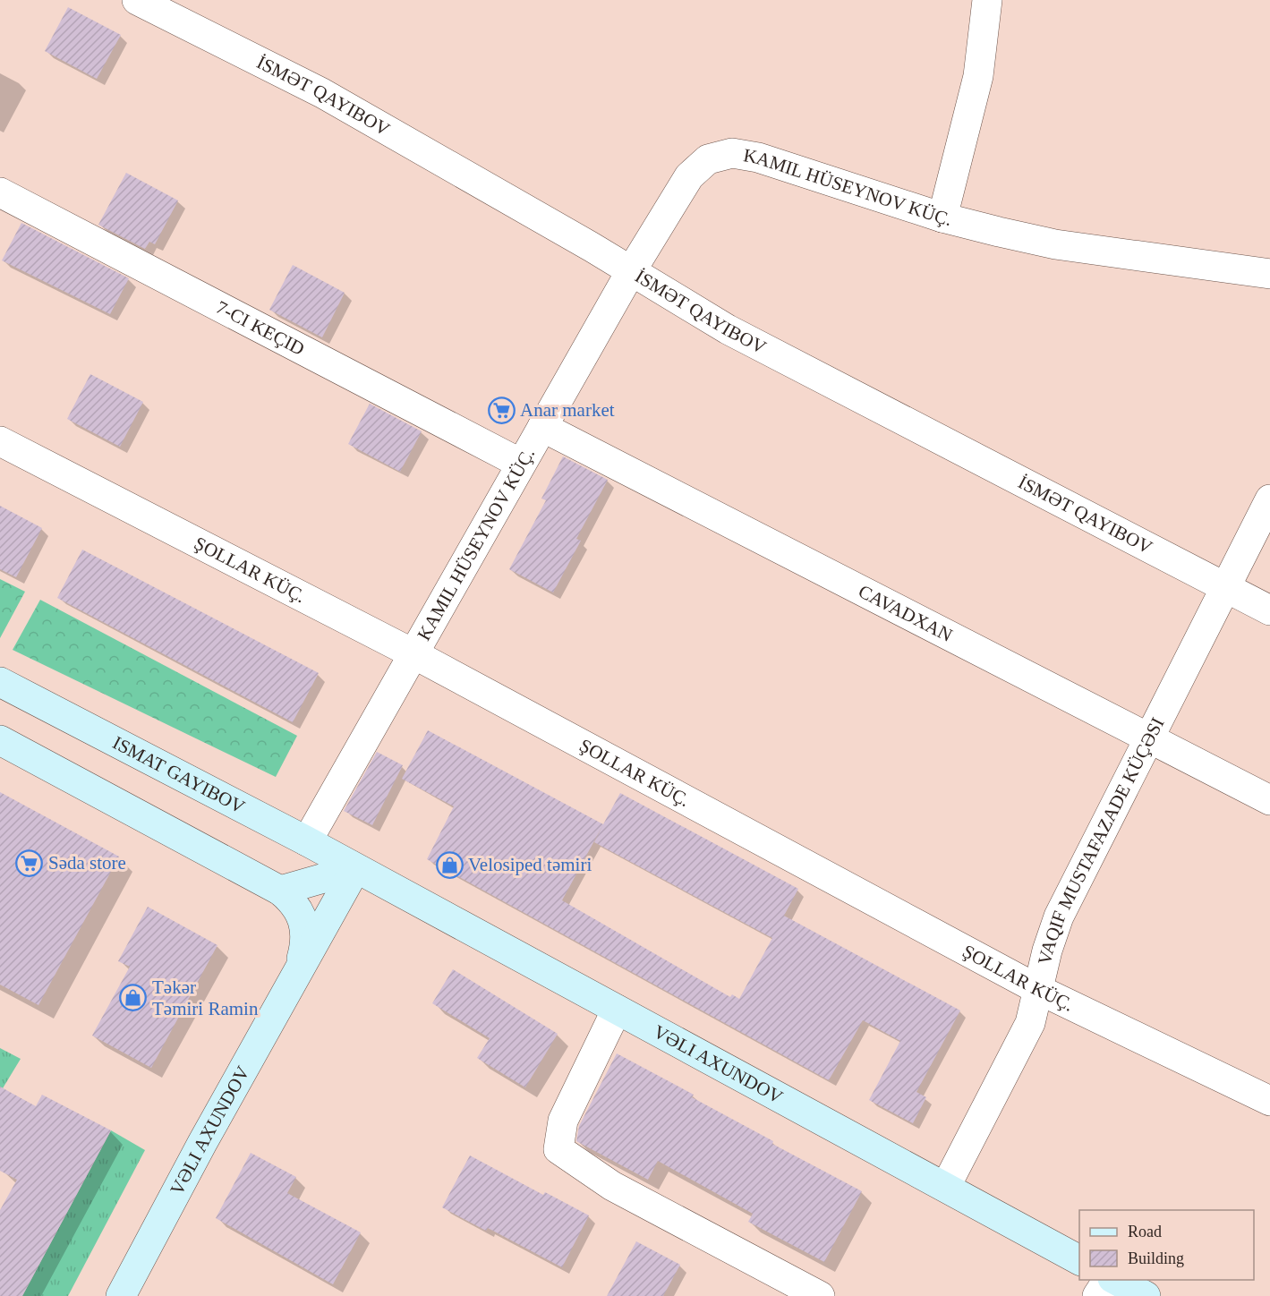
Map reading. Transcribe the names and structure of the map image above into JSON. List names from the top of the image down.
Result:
{
  "streets": {
    "street": [
      "KAMIL HÜSEYNOV KÜÇ.",
      "7-CI KEÇID",
      "ŞOLLAR KÜÇ.",
      "CAVADXAN",
      "ISMAT GAYIBOV",
      "VAQIF MUSTAFAZADE KÜÇƏSI",
      "VƏLI AXUNDOV"
    ]
  },
  "crossings": [
    ["KAMIL HÜSEYNOV KÜÇ.", "7-CI KEÇID"],
    ["KAMIL HÜSEYNOV KÜÇ.", "ŞOLLAR KÜÇ."],
    ["KAMIL HÜSEYNOV KÜÇ.", "CAVADXAN"],
    ["KAMIL HÜSEYNOV KÜÇ.", "ISMAT GAYIBOV"],
    ["ŞOLLAR KÜÇ.", "VAQIF MUSTAFAZADE KÜÇƏSI"],
    ["CAVADXAN", "VAQIF MUSTAFAZADE KÜÇƏSI"],
    ["ISMAT GAYIBOV", "VƏLI AXUNDOV"],
    ["VAQIF MUSTAFAZADE KÜÇƏSI", "VƏLI AXUNDOV"]
  ],
  "places": {
    "supermarket": ["Anar market", "Səda store"],
    "shop": ["Velosiped təmiri", "Tәkәr Tәmiri Ramin"]
  },
  "legend": ["Road", "Building"]
}
